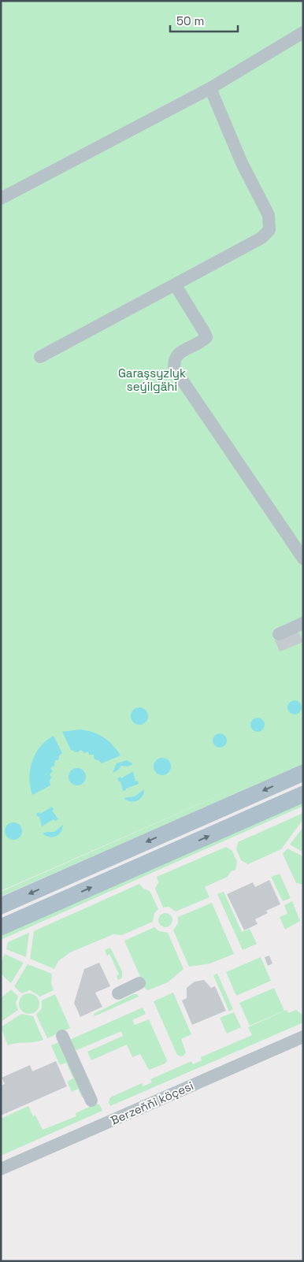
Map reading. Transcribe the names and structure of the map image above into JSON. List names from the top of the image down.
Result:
{
  "streets": {
    "street": ["Berzeňňi köçesi"]
  },
  "parks": ["Garaşsyzlyk seýilgähi"],
  "scale_bar": "50 m"
}
